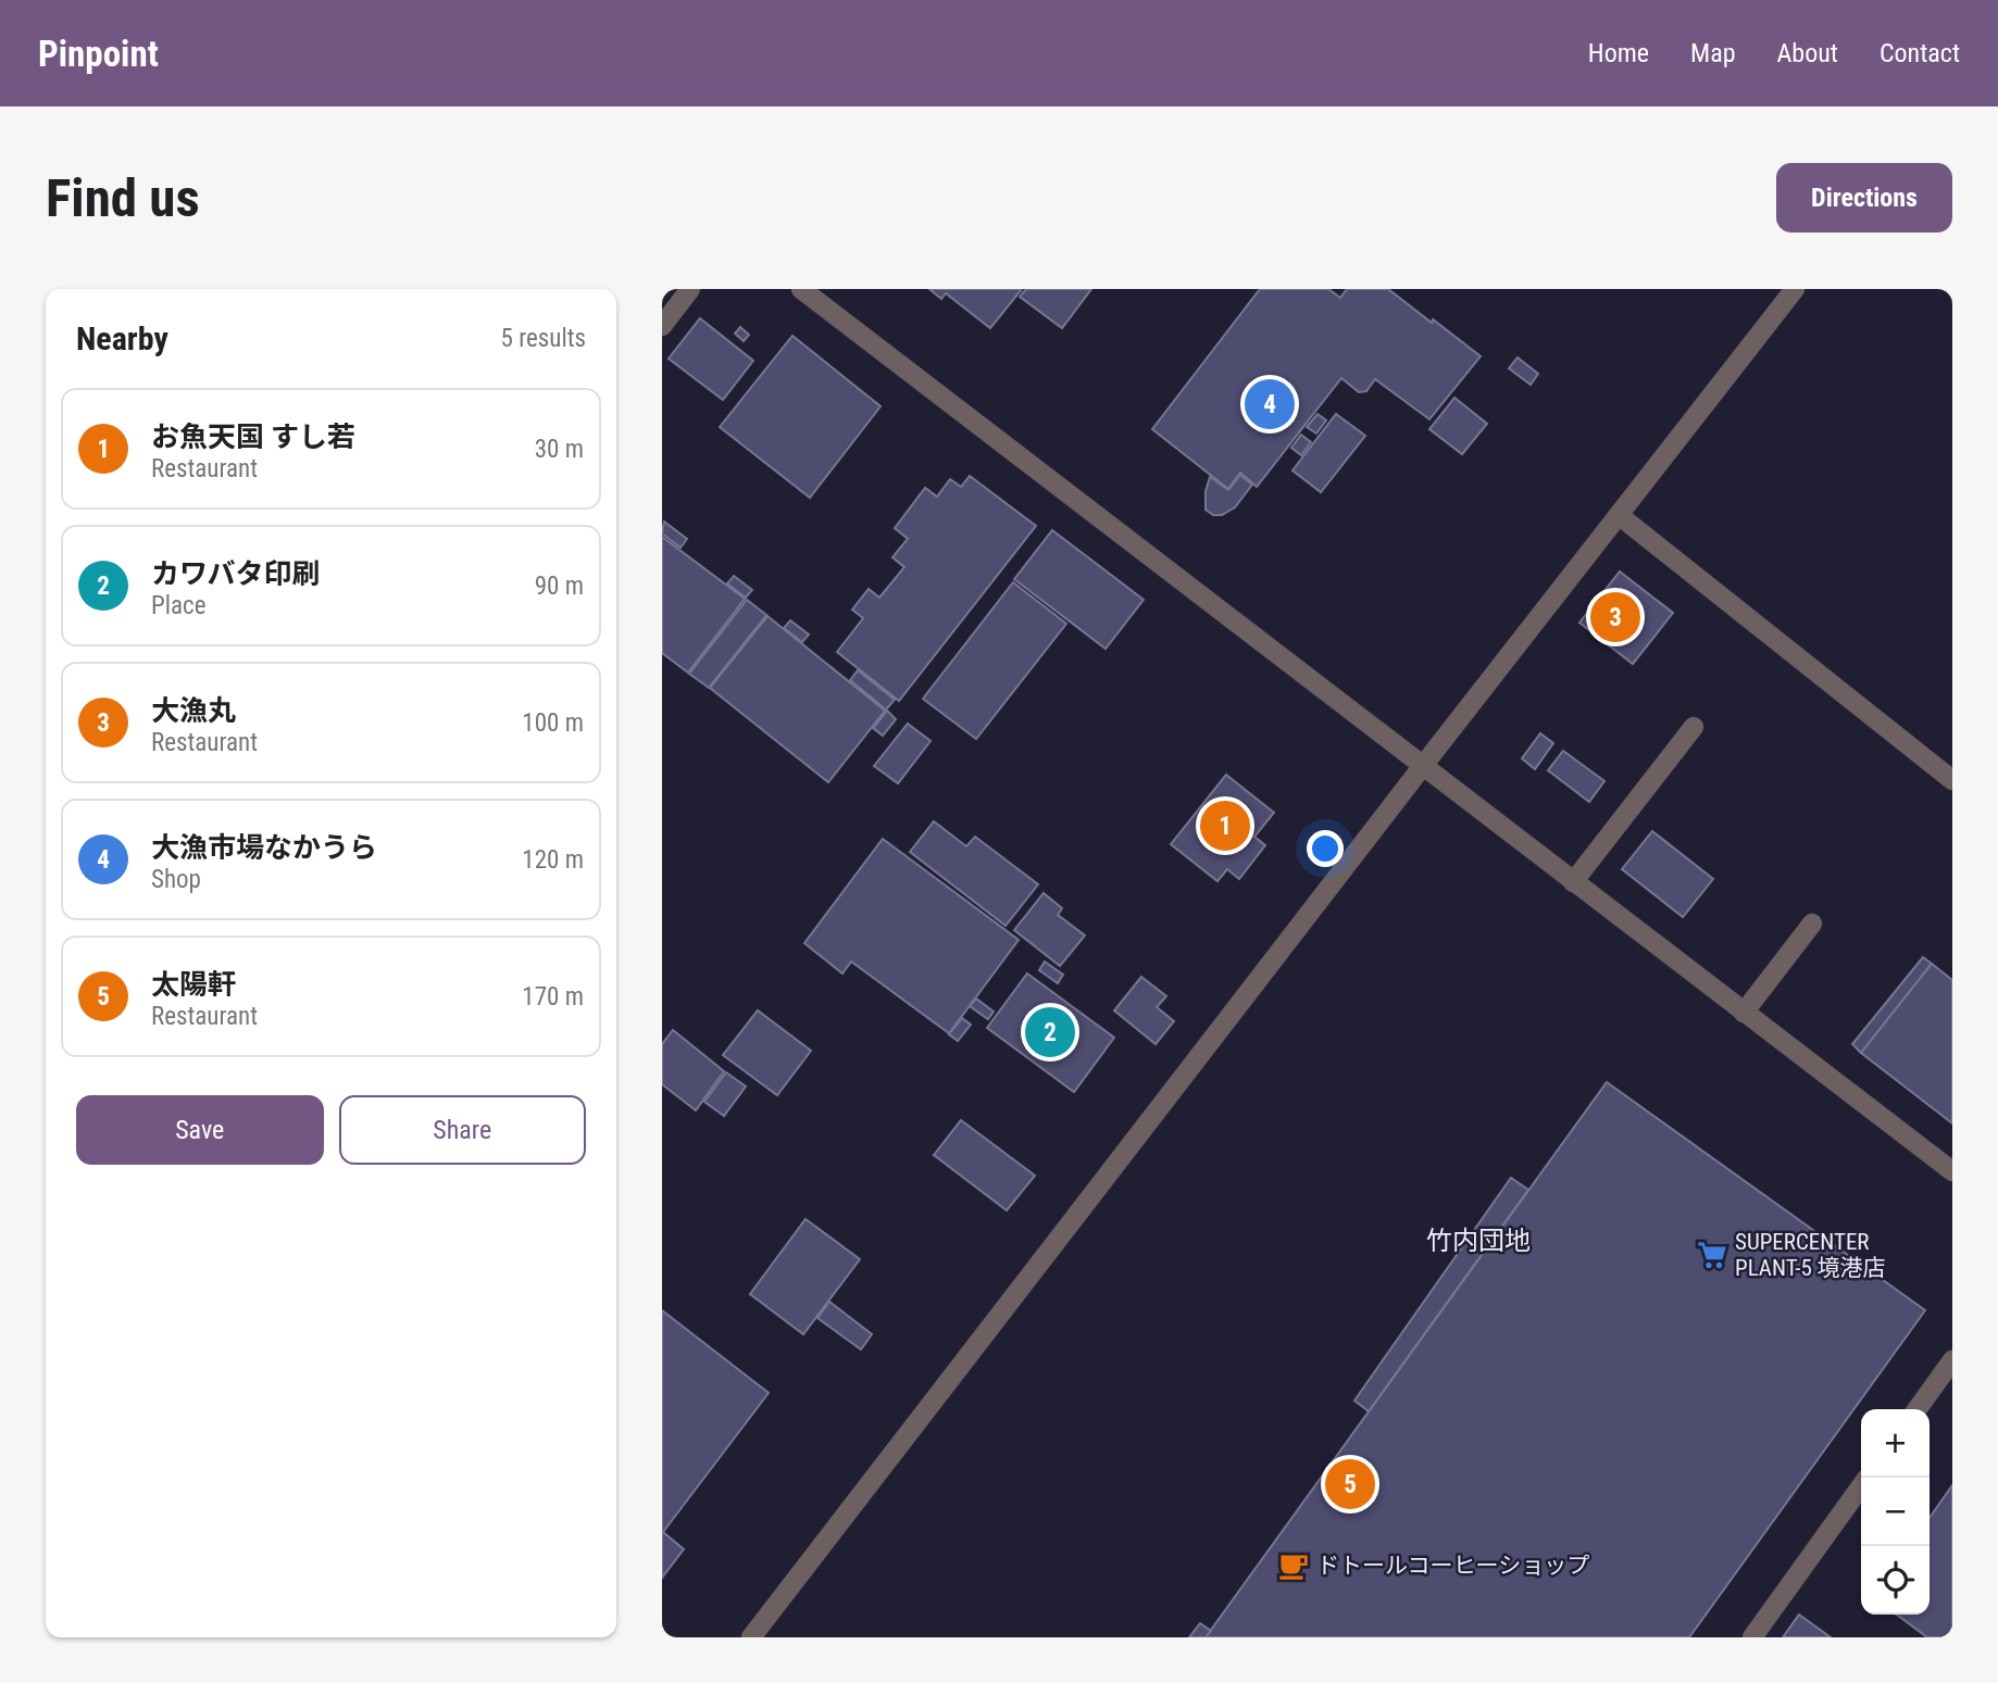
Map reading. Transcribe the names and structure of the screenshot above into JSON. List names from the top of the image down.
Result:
{
  "districts": ["竹内団地"],
  "places": {
    "supermarket": ["SUPERCENTER PLANT-5 境港店"],
    "cafe": ["ドトールコーヒーショップ"]
  },
  "page": {
    "header": "Pinpoint",
    "nav": [
      "Home",
      "Map",
      "About",
      "Contact"
    ],
    "buttons": [
      "Directions",
      ["Save", "Share"]
    ],
    "title": "Find us",
    "heading": ["Nearby", "5 results"],
    "pins": [
      "4",
      "3",
      "1",
      "2",
      "5"
    ],
    "list": [
      {
        "mark": "1",
        "name": "お魚天国 すし若",
        "note": "Restaurant",
        "value": "30 m"
      },
      {
        "mark": "2",
        "name": "カワバタ印刷",
        "note": "Place",
        "value": "90 m"
      },
      {
        "mark": "3",
        "name": "大漁丸",
        "note": "Restaurant",
        "value": "100 m"
      },
      {
        "mark": "4",
        "name": "大漁市場なかうら",
        "note": "Shop",
        "value": "120 m"
      },
      {
        "mark": "5",
        "name": "太陽軒",
        "note": "Restaurant",
        "value": "170 m"
      }
    ],
    "map_buttons": ["+", "−"]
  }
}
